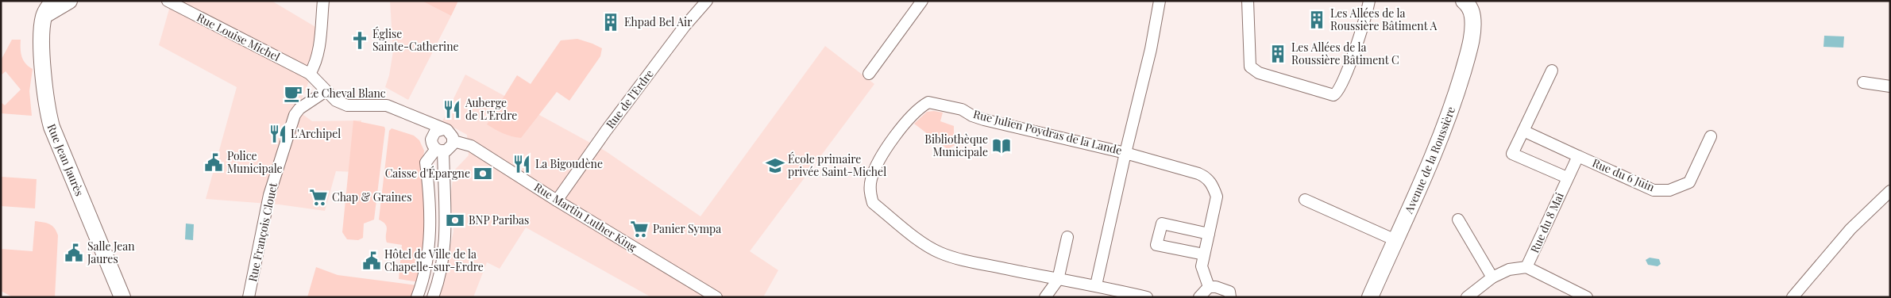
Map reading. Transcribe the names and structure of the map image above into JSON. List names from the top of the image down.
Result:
{
  "streets": {
    "street": [
      "Rue Louise Michel",
      "Rue de l'Erdre",
      "Rue Julien Poydras de la Lande",
      "Rue Jean Jaurès",
      "Avenue de la Roussière",
      "Rue du 6 Juin",
      "Rue Martin Luther King",
      "Rue du 8 Mai",
      "Rue François Clouet"
    ]
  },
  "crossings": [
    ["Rue de l'Erdre", "Rue Martin Luther King"],
    ["Rue du 6 Juin", "Rue du 8 Mai"]
  ],
  "places": {
    "building": ["Les Allées de la Roussière Bâtiment A", "Ehpad Bel Air", "Les Allées de la Roussière Bâtiment C"],
    "church": ["Église Sainte-Catherine"],
    "cafe": ["Le Cheval Blanc"],
    "restaurant": ["Auberge de L'Erdre", "L'Archipel", "La Bigoudène"],
    "library": ["Bibliothèque Municipale"],
    "public building": ["Police Municipale", "Salle Jean Jaures", "Hôtel de Ville de la Chapelle-sur-Erdre"],
    "school or university": ["École primaire privée Saint-Michel"],
    "bank": ["Caisse d'Épargne", "BNP Paribas"],
    "supermarket": ["Chap & Graines", "Panier Sympa"]
  }
}
